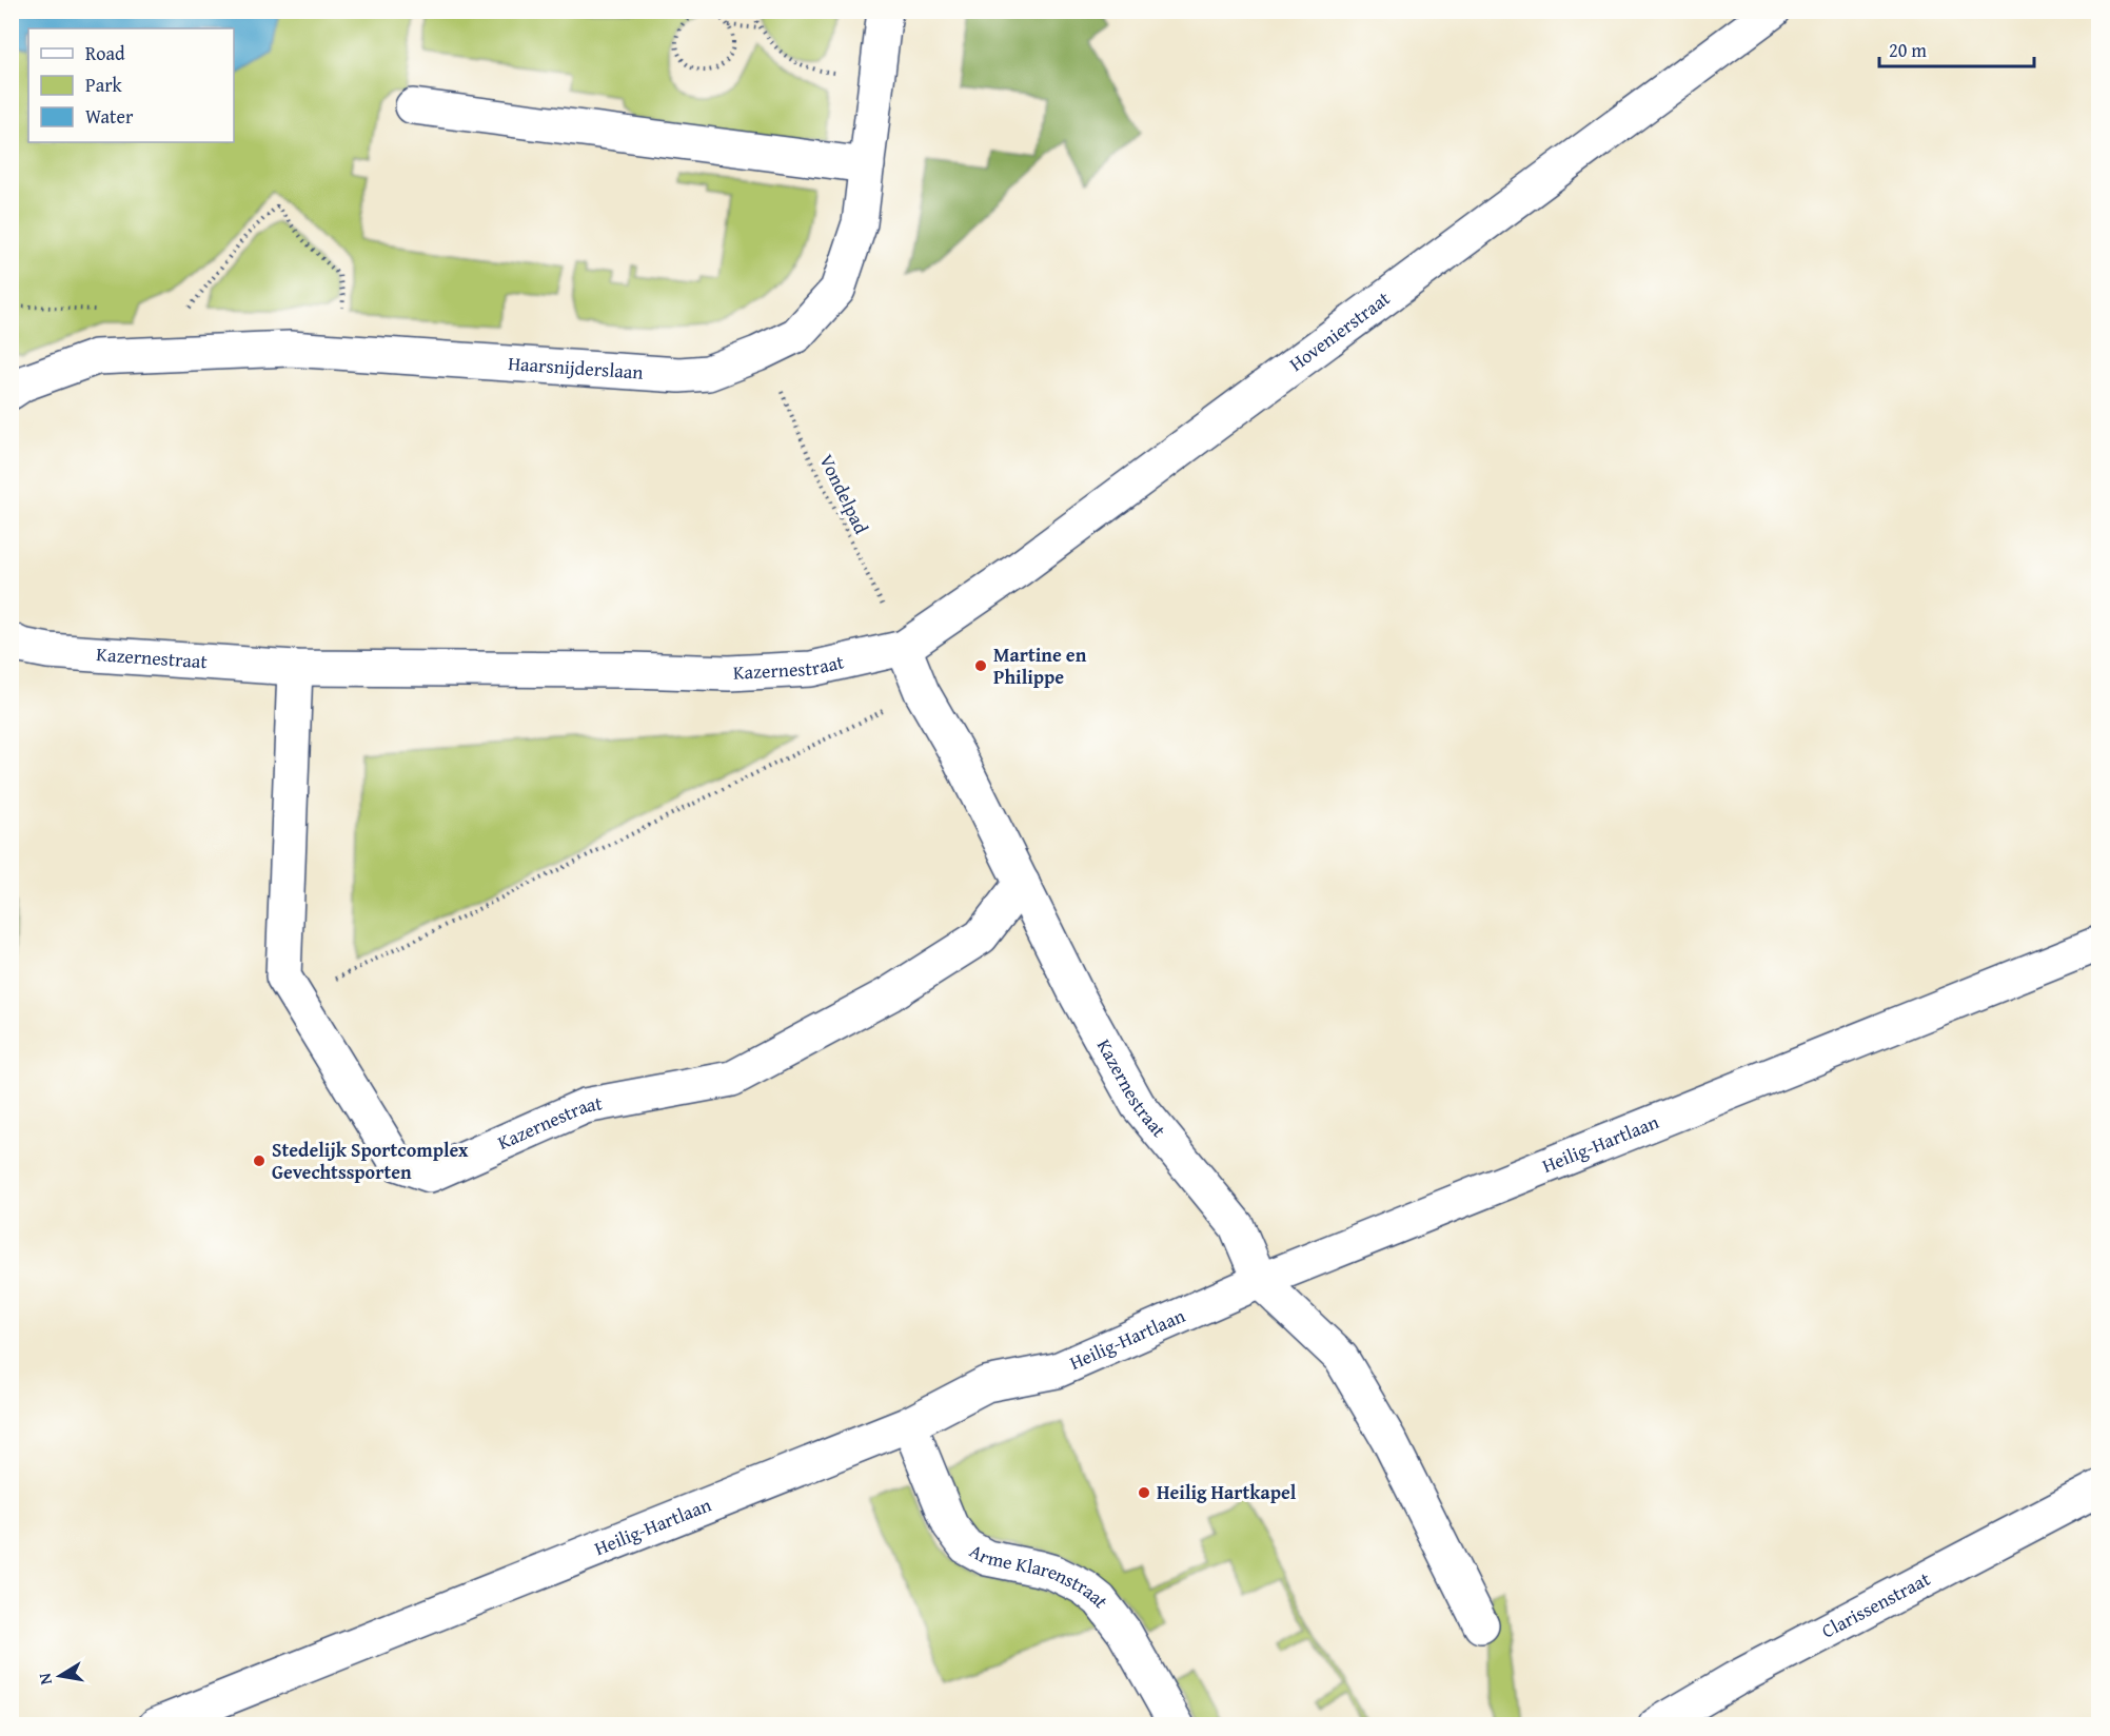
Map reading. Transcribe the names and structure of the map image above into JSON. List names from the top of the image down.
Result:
{
  "streets": {
    "street": [
      "Hovenierstraat",
      "Haarsnijderslaan",
      "Kazernestraat",
      "Heilig-Hartlaan",
      "Arme Klarenstraat",
      "Clarissenstraat"
    ],
    "path": ["Vondelpad"]
  },
  "crossings": [
    ["Hovenierstraat", "Vondelpad"],
    ["Hovenierstraat", "Kazernestraat"],
    ["Haarsnijderslaan", "Vondelpad"],
    ["Vondelpad", "Kazernestraat"],
    ["Kazernestraat", "Heilig-Hartlaan"],
    ["Heilig-Hartlaan", "Arme Klarenstraat"]
  ],
  "places": ["Martine en Philippe", "Stedelijk Sportcomplex Gevechtssporten", "Heilig Hartkapel"],
  "legend": ["Road", "Park", "Water"],
  "scale_bar": "20 m",
  "north": "left"
}
